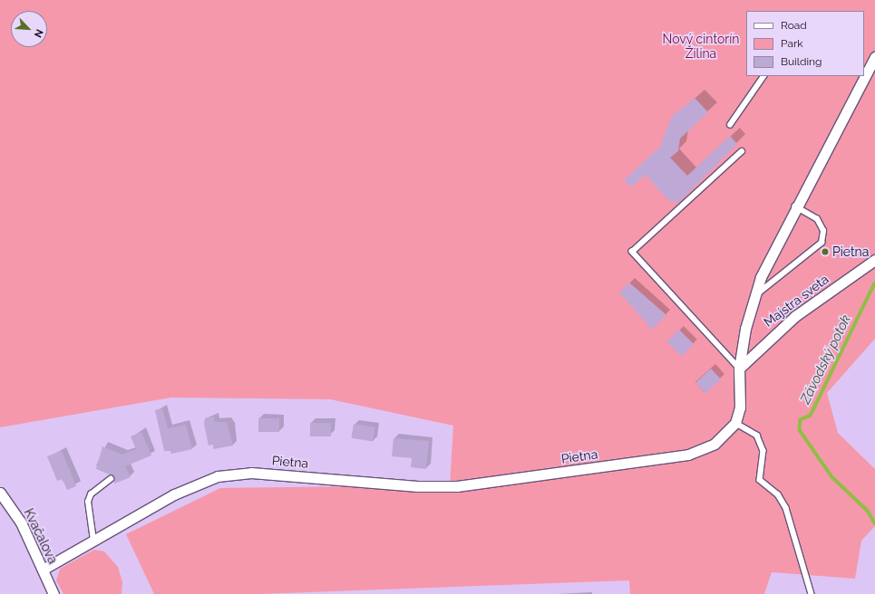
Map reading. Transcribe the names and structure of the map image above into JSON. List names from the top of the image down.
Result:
{
  "streets": {
    "street": ["Majstra sveta", "Pietna", "Kvačalova"]
  },
  "crossings": [
    ["Pietna", "Kvačalova"]
  ],
  "water": ["Závodský potok"],
  "parks": ["Nový cintorín Žilina"],
  "places": ["Pietna"],
  "legend": ["Road", "Park", "Building"],
  "north": "bottom right"
}
